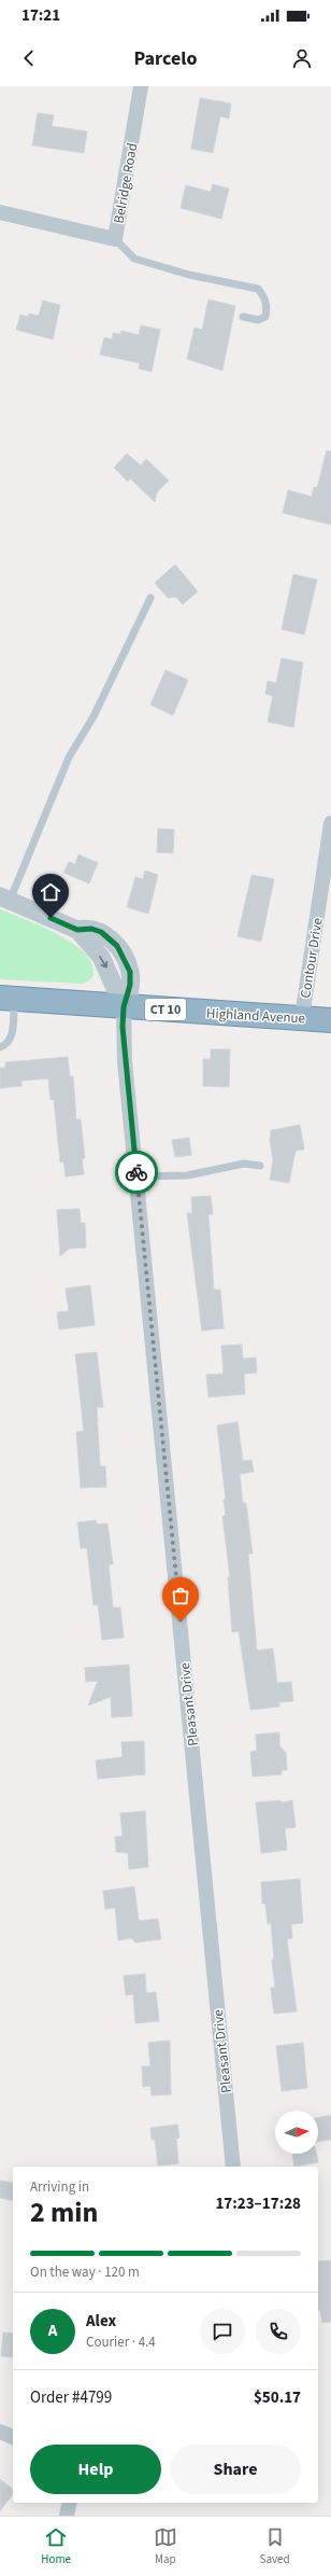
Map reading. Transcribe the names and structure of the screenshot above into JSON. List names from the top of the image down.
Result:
{
  "streets": {
    "highway": ["CT 10", "Highland Avenue"],
    "street": ["Belridge Road", "Contour Drive", "Pleasant Drive"]
  },
  "crossings": [
    ["Contour Drive", "Highland Avenue"],
    ["Highland Avenue", "Pleasant Drive"]
  ],
  "north": "right",
  "page": {
    "status": "17:21",
    "header": "Parcelo",
    "heading": ["2 min", "Arriving in", "17:23–17:28"],
    "panel": [
      "Alex",
      "Courier · 4.4",
      "Order #4799",
      "$50.17"
    ],
    "bar": "On the way · 120 m",
    "round": "A",
    "buttons": ["Help", "Share"],
    "tabs": ["Home", "Map", "Saved"]
  }
}
